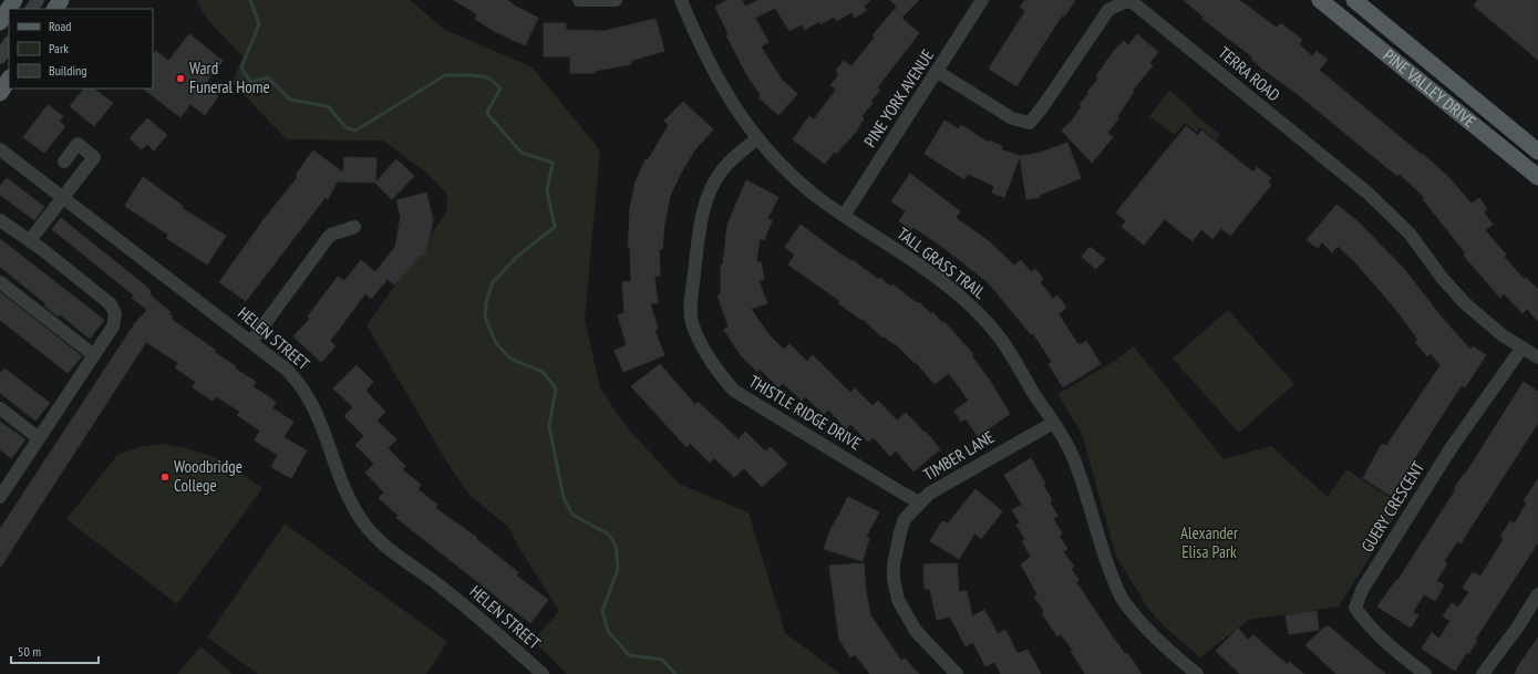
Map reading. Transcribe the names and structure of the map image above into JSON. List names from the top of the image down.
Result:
{
  "streets": {
    "main road": ["PINE VALLEY DRIVE"],
    "street": [
      "TERRA ROAD",
      "PINE YORK AVENUE",
      "TALL GRASS TRAIL",
      "HELEN STREET",
      "THISTLE RIDGE DRIVE",
      "TIMBER LANE",
      "GUERY CRESCENT"
    ]
  },
  "crossings": [
    ["TERRA ROAD", "PINE YORK AVENUE"],
    ["TERRA ROAD", "GUERY CRESCENT"],
    ["PINE YORK AVENUE", "TALL GRASS TRAIL"],
    ["TALL GRASS TRAIL", "THISTLE RIDGE DRIVE"],
    ["TALL GRASS TRAIL", "TIMBER LANE"],
    ["THISTLE RIDGE DRIVE", "TIMBER LANE"]
  ],
  "parks": ["Alexander Elisa Park"],
  "places": ["Ward Funeral Home", "Woodbridge College"],
  "legend": ["Road", "Park", "Building"],
  "scale_bar": "50 m"
}
